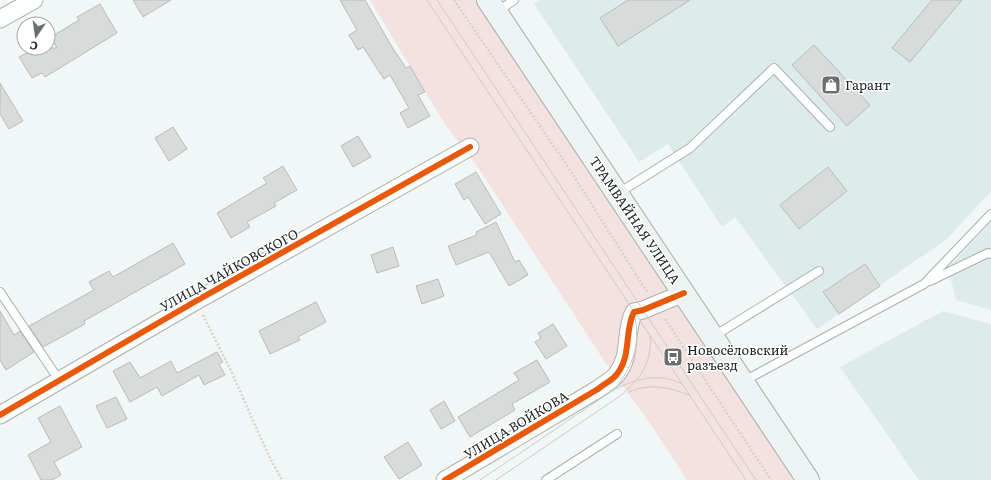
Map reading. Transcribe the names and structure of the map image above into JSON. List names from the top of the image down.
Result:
{
  "streets": {
    "main road": ["ТРАМВАЙНАЯ УЛИЦА"],
    "street": ["УЛИЦА ЧАЙКОВСКОГО", "УЛИЦА ВОЙКОВА"]
  },
  "crossings": [
    ["ТРАМВАЙНАЯ УЛИЦА", "УЛИЦА ВОЙКОВА"]
  ],
  "places": {
    "shop": ["Гарант"],
    "bus stop": ["Новосёловский разъезд"]
  },
  "north": "bottom"
}
